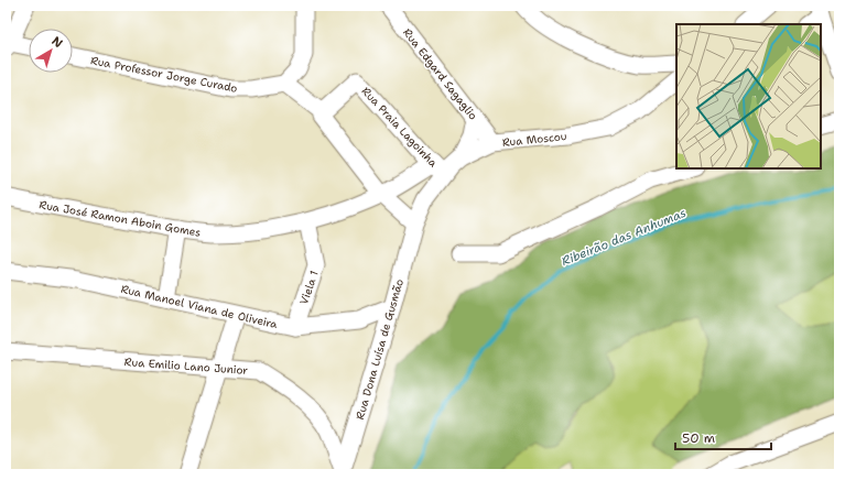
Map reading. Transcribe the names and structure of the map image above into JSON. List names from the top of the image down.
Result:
{
  "streets": {
    "street": [
      "Rua Professor Jorge Curado",
      "Rua Edgard Sagaglio",
      "Rua Praia Lagoinha",
      "Rua Moscou",
      "Rua José Ramon Aboin Gomes",
      "Viela 1",
      "Rua Manoel Viana de Oliveira",
      "Rua Dona Luísa de Gusmão",
      "Rua Emilio Lano Junior"
    ]
  },
  "crossings": [
    ["Rua Edgard Sagaglio", "Rua Moscou"],
    ["Rua Praia Lagoinha", "Rua José Ramon Aboin Gomes"],
    ["Rua Moscou", "Rua Dona Luísa de Gusmão"],
    ["Rua José Ramon Aboin Gomes", "Viela 1"],
    ["Viela 1", "Rua Manoel Viana de Oliveira"],
    ["Rua Manoel Viana de Oliveira", "Rua Dona Luísa de Gusmão"],
    ["Rua Dona Luísa de Gusmão", "Rua Emilio Lano Junior"]
  ],
  "water": ["Ribeirão das Anhumas"],
  "scale_bar": "50 m",
  "north": "top right"
}
